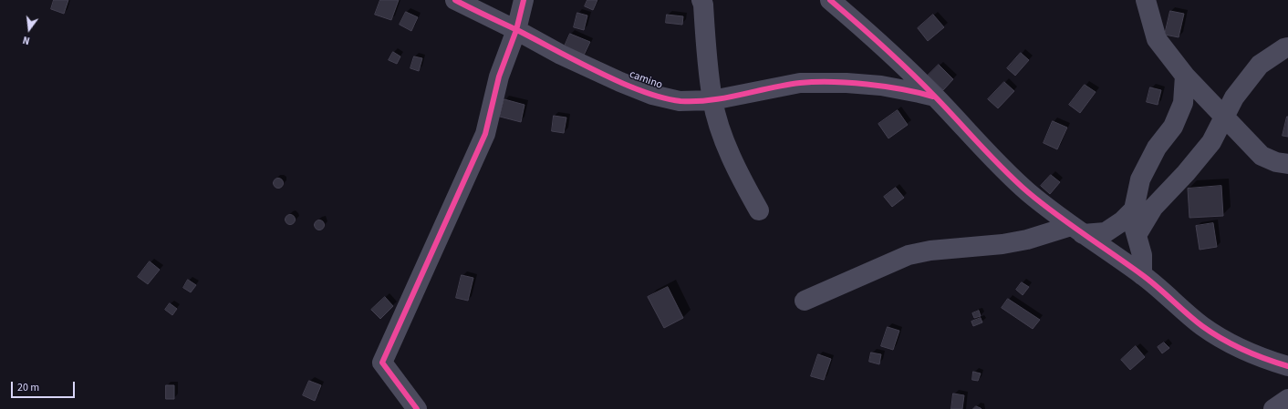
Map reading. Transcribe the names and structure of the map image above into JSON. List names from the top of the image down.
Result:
{
  "streets": {
    "street": ["camino"]
  },
  "scale_bar": "20 m",
  "north": "bottom"
}
